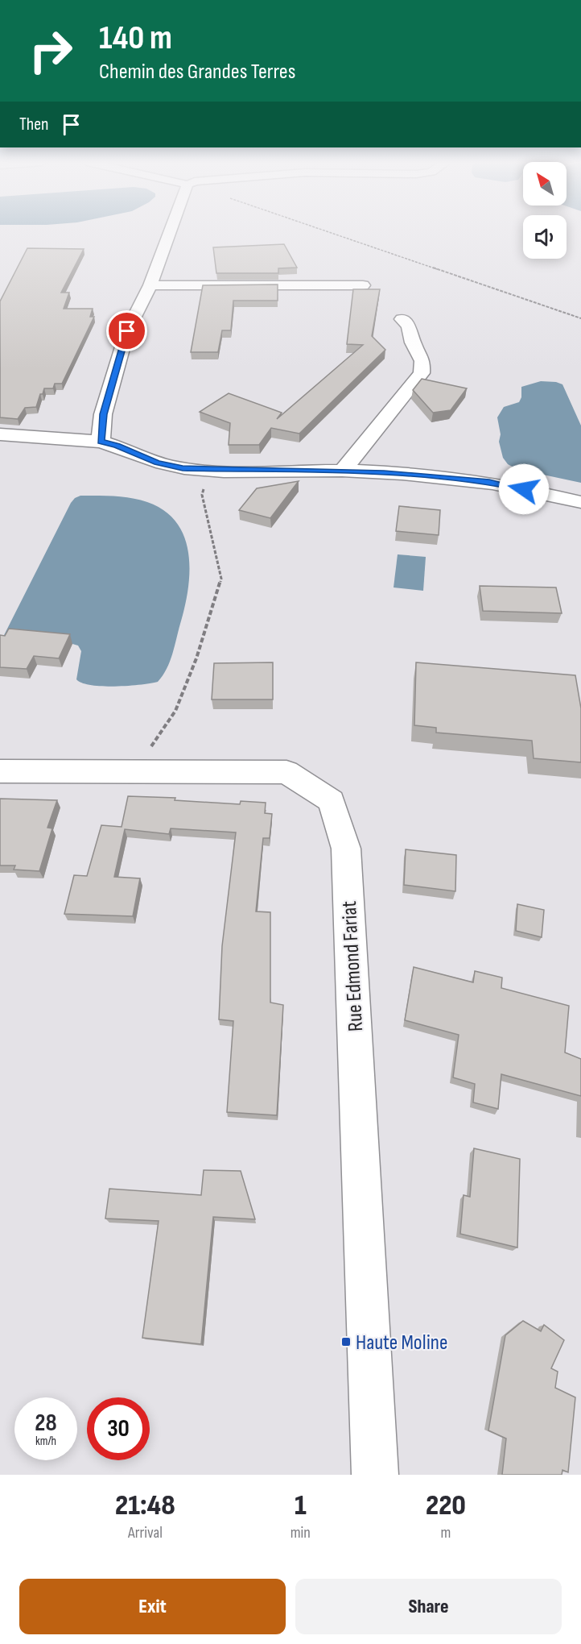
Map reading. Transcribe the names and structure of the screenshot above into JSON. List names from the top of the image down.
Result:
{
  "streets": {
    "street": ["Rue Edmond Fariat"]
  },
  "places": {
    "transit": ["Haute Moline"]
  },
  "north": "top left",
  "page": {
    "turn": ["140 m", "Chemin des Grandes Terres"],
    "then": "Then",
    "speed": "28 km/h",
    "limit": "30",
    "eta": [
      "21:48",
      "Arrival",
      "1",
      "min",
      "220",
      "m"
    ],
    "buttons": ["Exit", "Share"]
  }
}
